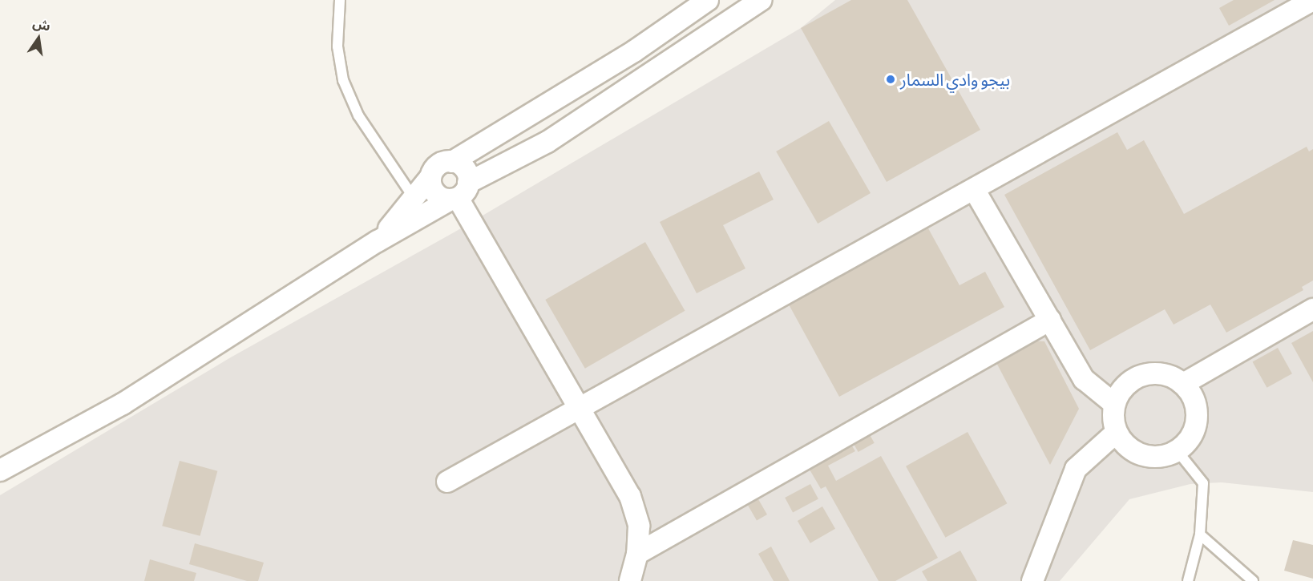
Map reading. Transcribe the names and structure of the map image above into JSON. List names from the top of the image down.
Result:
{
  "places": ["بيجو وادي السمار"],
  "north": "top"
}
